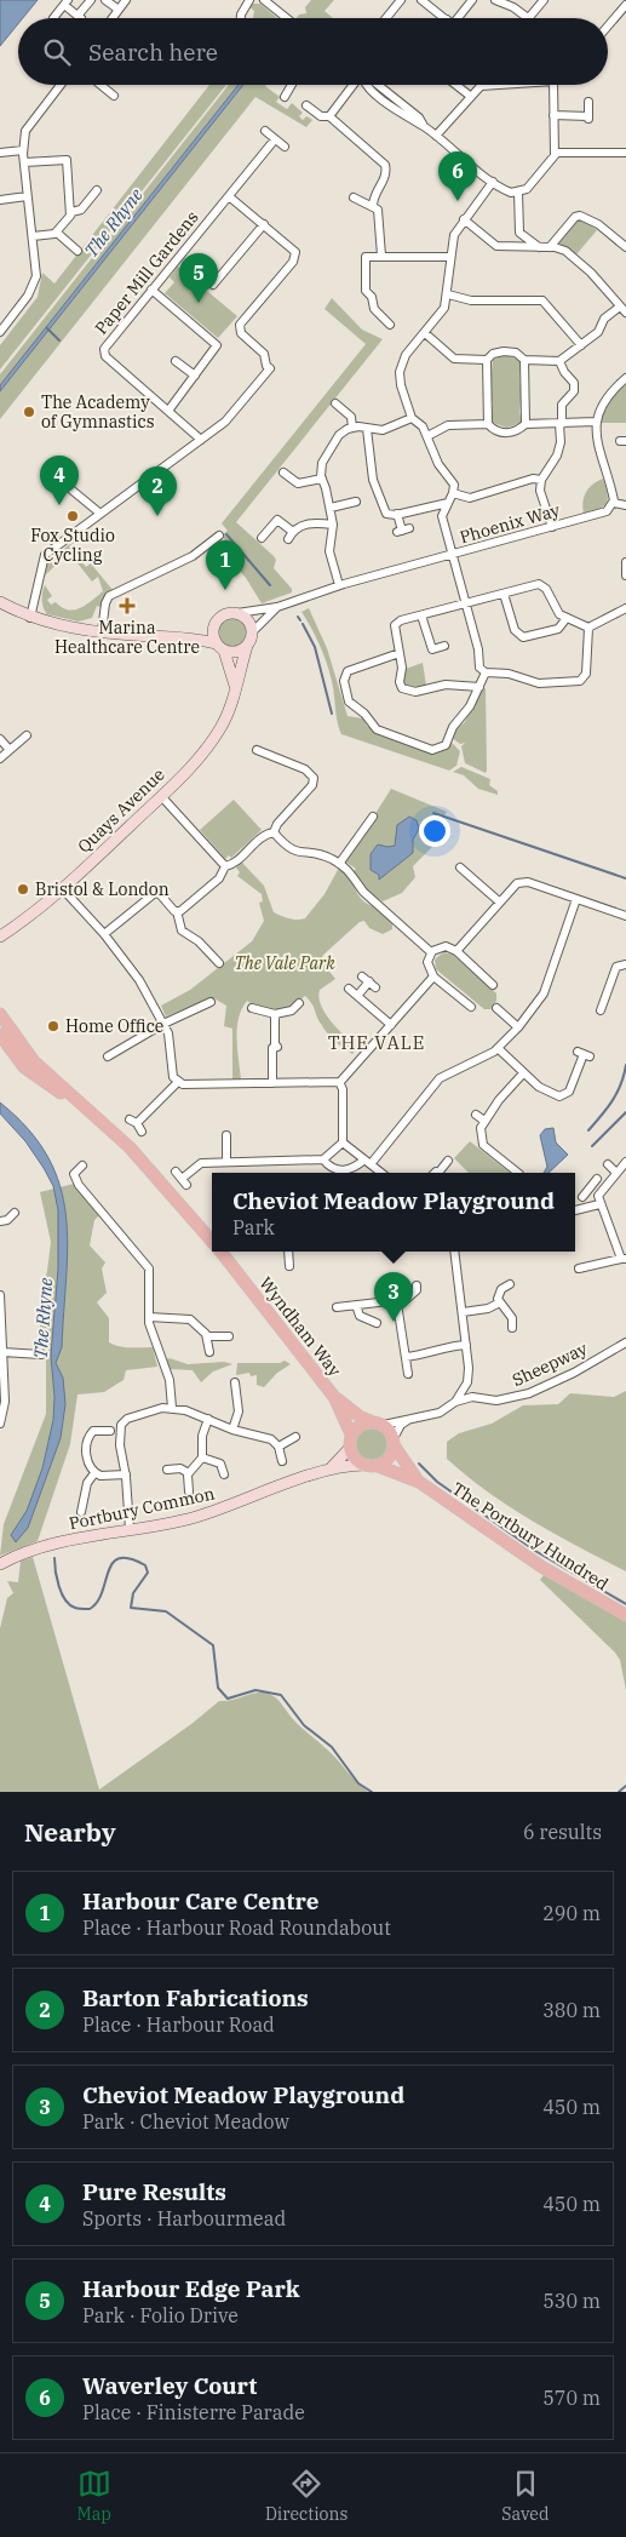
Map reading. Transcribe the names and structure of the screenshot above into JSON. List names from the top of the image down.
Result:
{
  "streets": {
    "main road": ["Wyndham Way", "The Portbury Hundred"],
    "street": [
      "Paper Mill Gardens",
      "Phoenix Way",
      "Quays Avenue",
      "Sheepway",
      "Portbury Common"
    ]
  },
  "crossings": [
    ["Phoenix Way", "Quays Avenue"],
    ["Wyndham Way", "Sheepway"],
    ["Wyndham Way", "Portbury Common"],
    ["Wyndham Way", "The Portbury Hundred"],
    ["Sheepway", "Portbury Common"],
    ["Sheepway", "The Portbury Hundred"],
    ["Portbury Common", "The Portbury Hundred"]
  ],
  "districts": ["THE VALE"],
  "water": ["The Rhyne"],
  "parks": ["The Vale Park"],
  "places": {
    "other": [
      "The Academy of Gymnastics",
      "Fox Studio Cycling",
      "Bristol & London",
      "Home Office"
    ],
    "health": ["Marina Healthcare Centre"]
  },
  "page": {
    "search": "Search here",
    "pins": [
      "6",
      "5",
      "4",
      "2",
      "1",
      "3"
    ],
    "popup": ["Cheviot Meadow Playground", "Park"],
    "heading": ["Nearby", "6 results"],
    "list": [
      {
        "mark": "1",
        "name": "Harbour Care Centre",
        "note": "Place · Harbour Road Roundabout",
        "value": "290 m"
      },
      {
        "mark": "2",
        "name": "Barton Fabrications",
        "note": "Place · Harbour Road",
        "value": "380 m"
      },
      {
        "mark": "3",
        "name": "Cheviot Meadow Playground",
        "note": "Park · Cheviot Meadow",
        "value": "450 m"
      },
      {
        "mark": "4",
        "name": "Pure Results",
        "note": "Sports · Harbourmead",
        "value": "450 m"
      },
      {
        "mark": "5",
        "name": "Harbour Edge Park",
        "note": "Park · Folio Drive",
        "value": "530 m"
      },
      {
        "mark": "6",
        "name": "Waverley Court",
        "note": "Place · Finisterre Parade",
        "value": "570 m"
      }
    ],
    "nav": ["Map", "Directions", "Saved"]
  }
}
